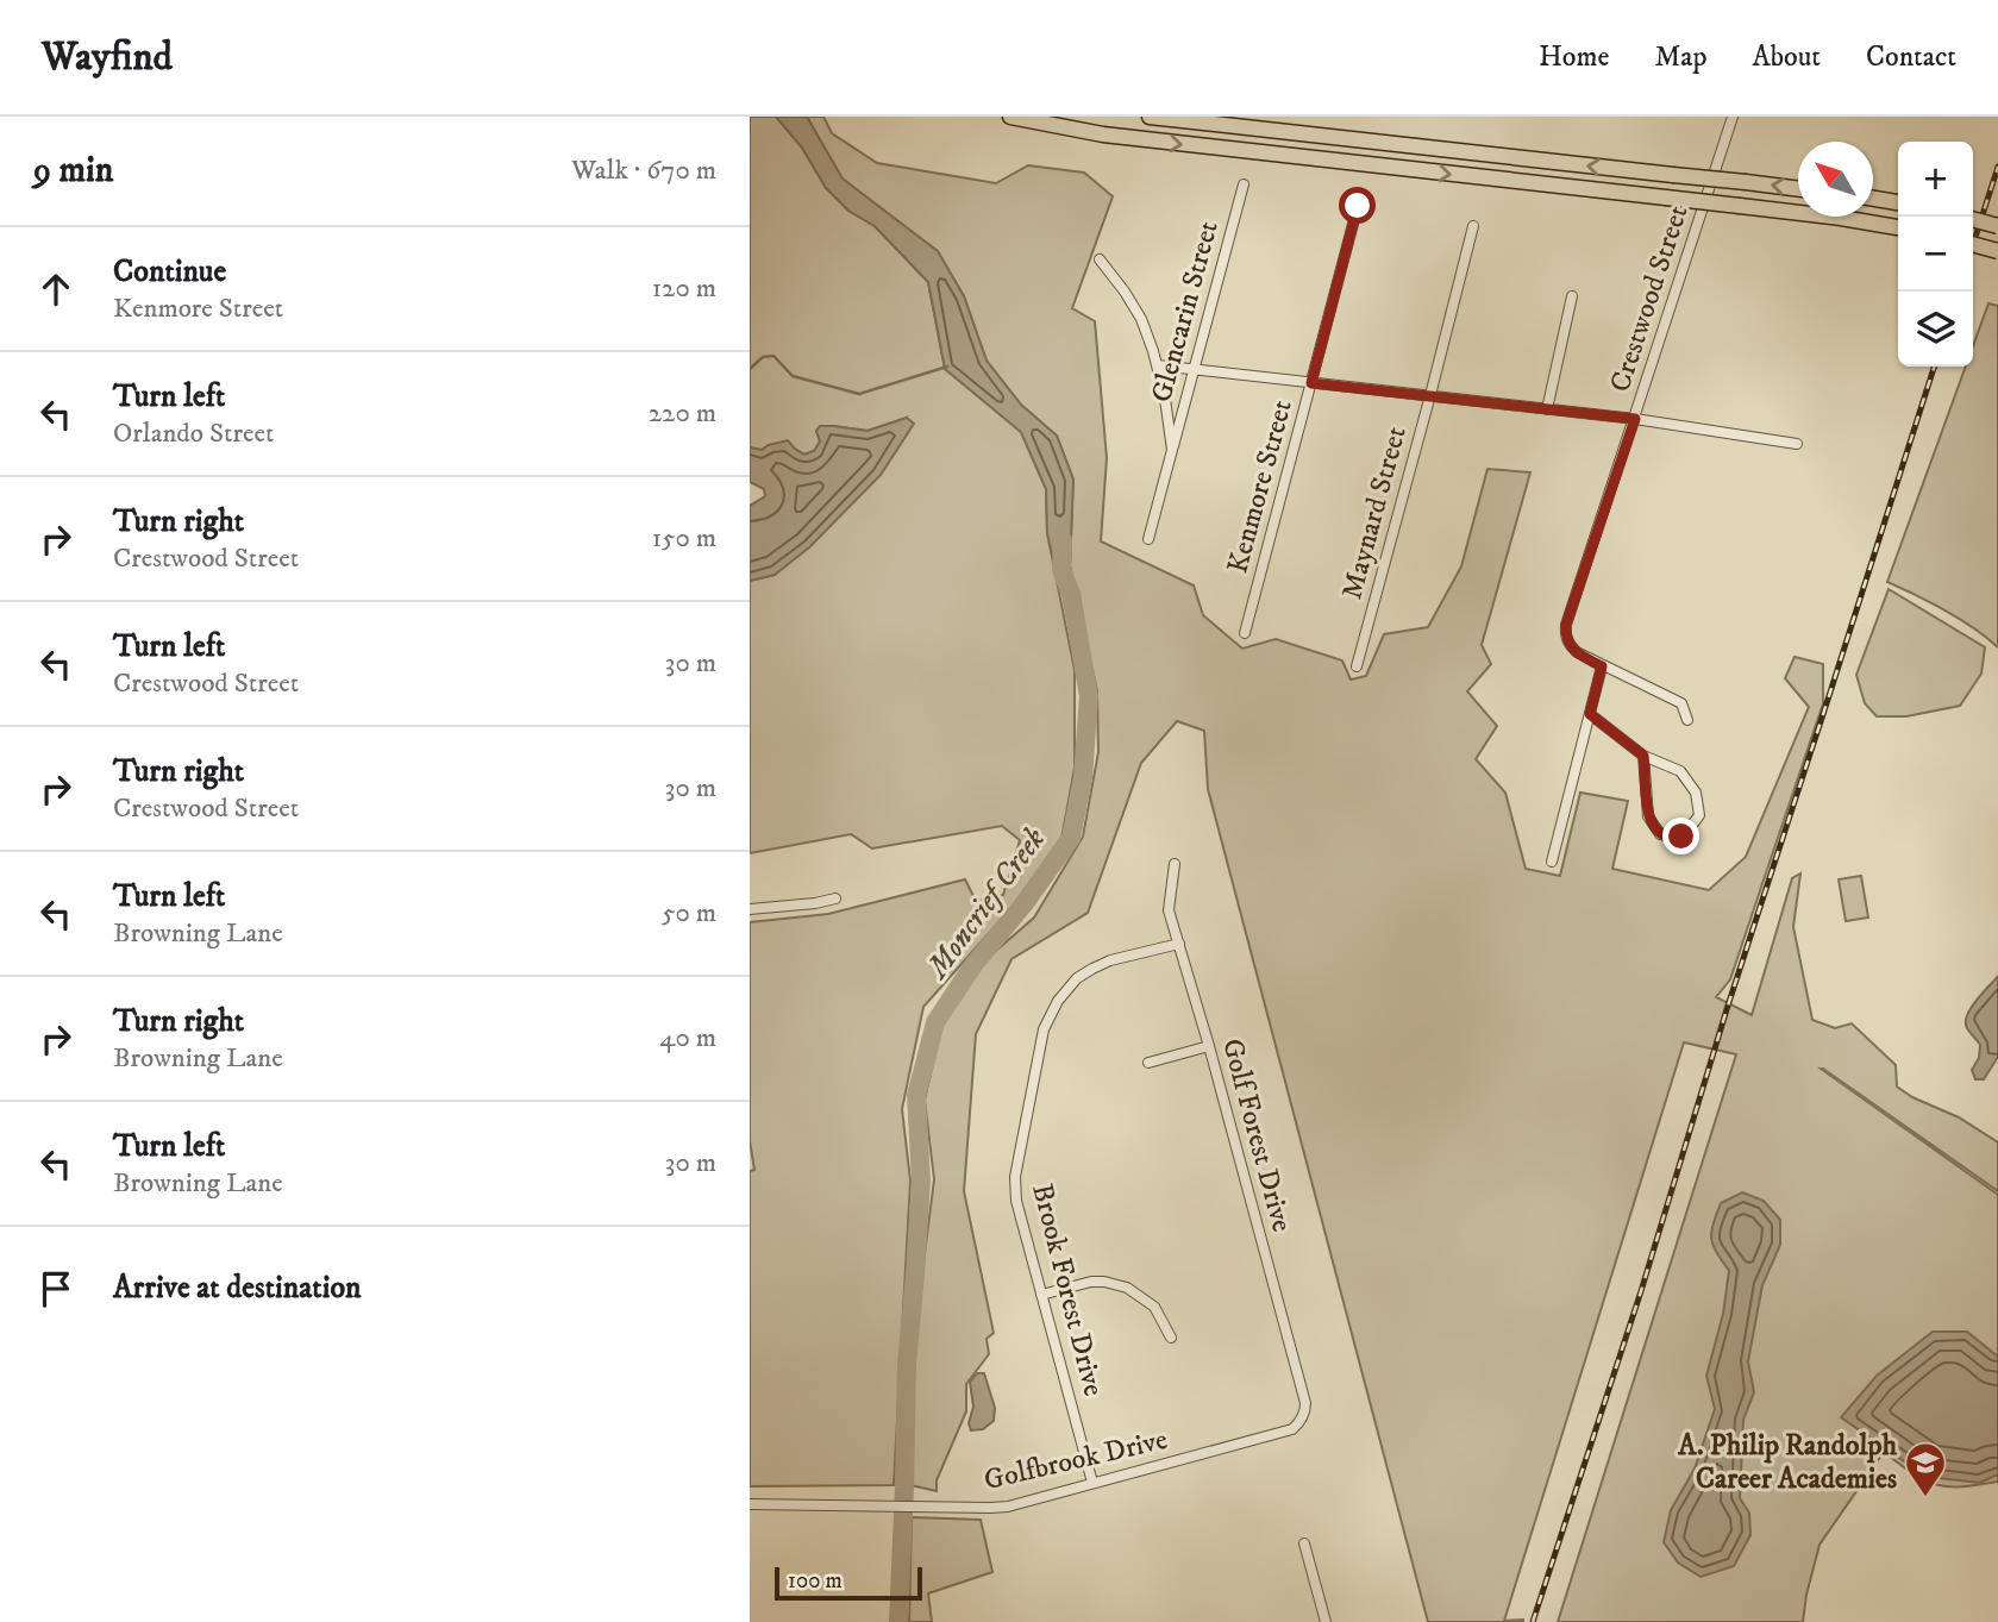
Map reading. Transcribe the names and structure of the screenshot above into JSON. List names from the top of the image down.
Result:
{
  "streets": {
    "street": [
      "Crestwood Street",
      "Glencarin Street",
      "Kenmore Street",
      "Maynard Street",
      "Golf Forest Drive",
      "Brook Forest Drive",
      "Golfbrook Drive"
    ]
  },
  "crossings": [
    ["Golf Forest Drive", "Brook Forest Drive"],
    ["Golf Forest Drive", "Golfbrook Drive"],
    ["Brook Forest Drive", "Golfbrook Drive"]
  ],
  "water": ["Moncrief Creek"],
  "places": {
    "school or university": ["A. Philip Randolph Career Academies"]
  },
  "scale_bar": "100 m",
  "north": "top left",
  "page": {
    "header": "Wayfind",
    "nav": [
      "Home",
      "Map",
      "About",
      "Contact"
    ],
    "heading": ["9 min", "Walk · 670 m"],
    "map_buttons": ["+", "−"],
    "list": [
      ["Continue", "Kenmore Street", "120 m"],
      ["Turn left", "Orlando Street", "220 m"],
      ["Turn right", "Crestwood Street", "150 m"],
      ["Turn left", "Crestwood Street", "30 m"],
      ["Turn right", "Crestwood Street", "30 m"],
      ["Turn left", "Browning Lane", "50 m"],
      ["Turn right", "Browning Lane", "40 m"],
      ["Turn left", "Browning Lane", "30 m"],
      "Arrive at destination"
    ],
    "scale": "100 m"
  }
}
